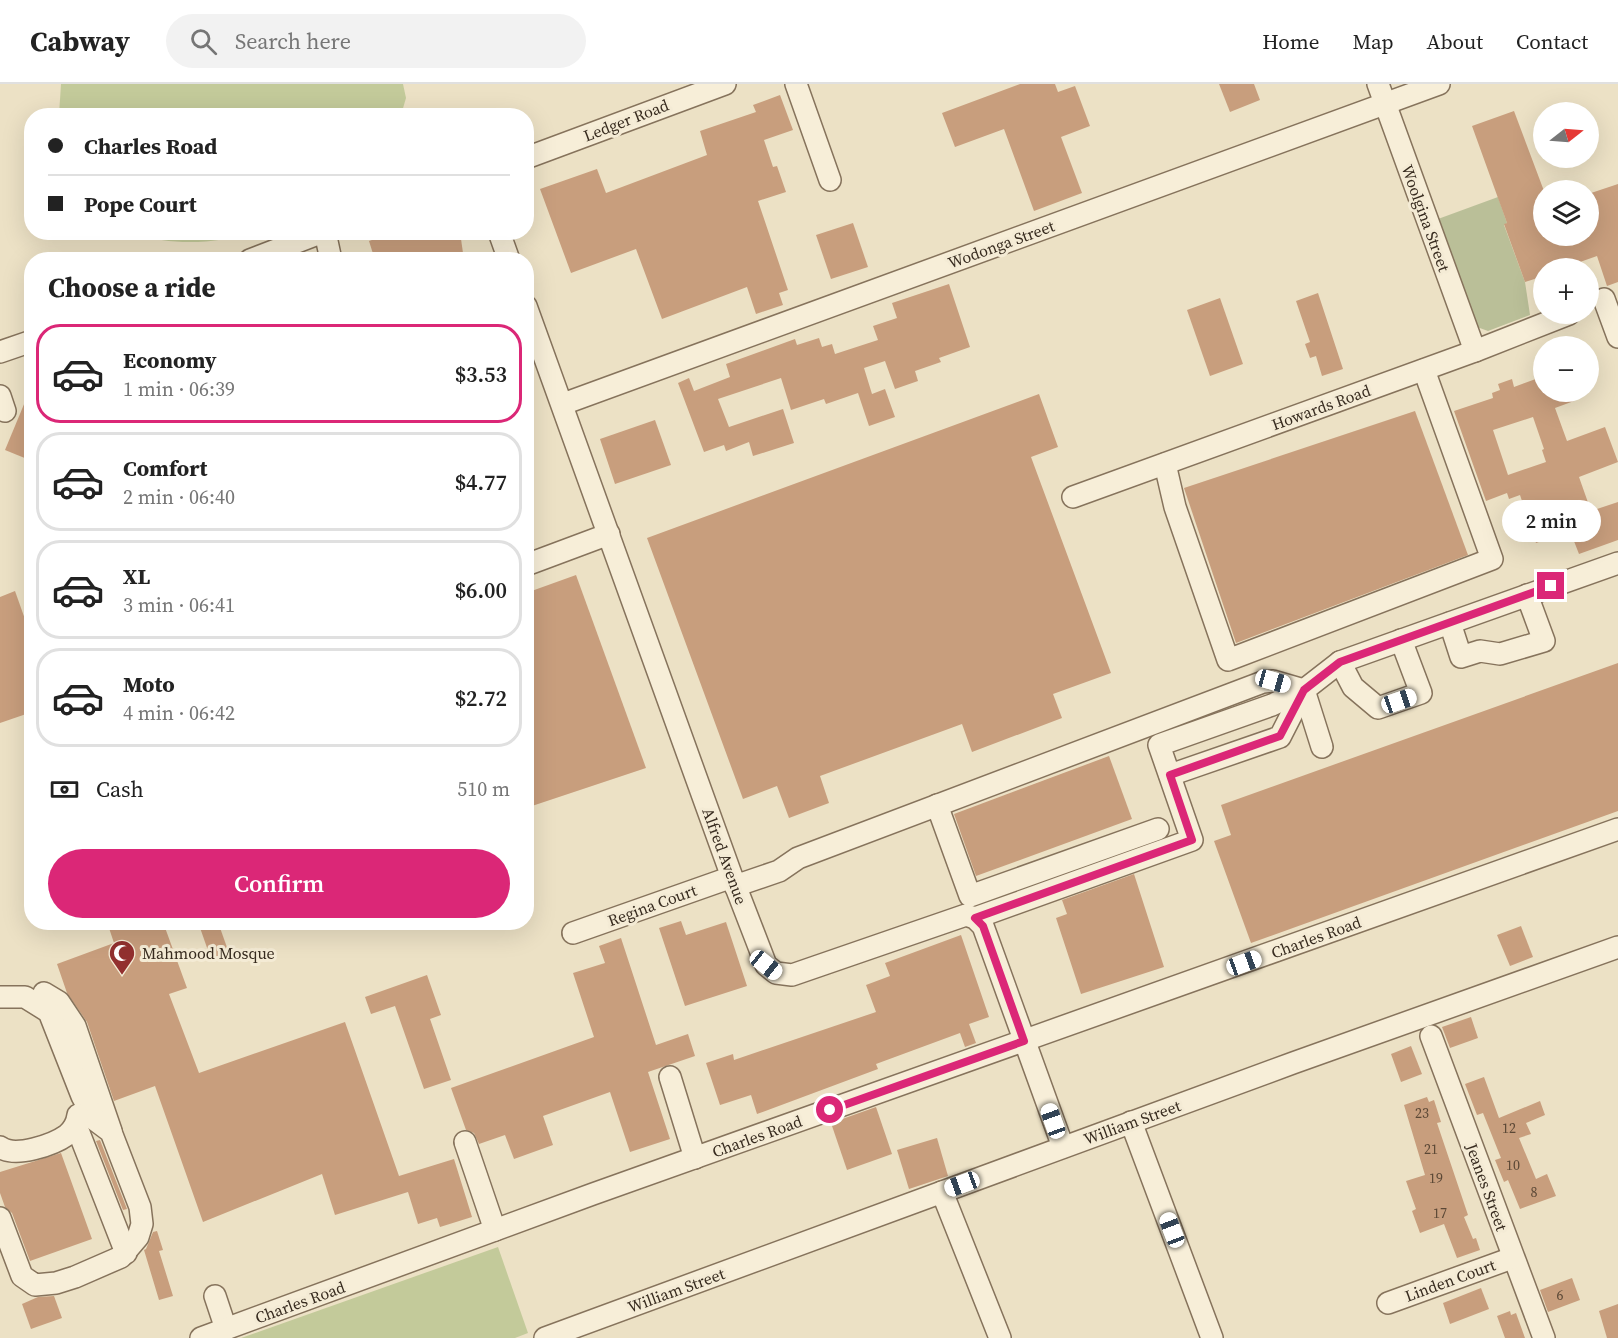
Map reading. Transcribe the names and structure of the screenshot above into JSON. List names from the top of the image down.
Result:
{
  "streets": {
    "street": [
      "Ledger Road",
      "Woolgina Street",
      "Wodonga Street",
      "Howards Road",
      "Alfred Avenue",
      "Regina Court",
      "Charles Road",
      "William Street",
      "Jeanes Street",
      "Linden Court"
    ]
  },
  "crossings": [
    ["Woolgina Street", "Wodonga Street"],
    ["Woolgina Street", "Howards Road"],
    ["Wodonga Street", "Alfred Avenue"],
    ["Alfred Avenue", "Regina Court"],
    ["Jeanes Street", "Linden Court"]
  ],
  "places": {
    "mosque": ["Mahmood Mosque"]
  },
  "house_numbers": [
    "23",
    "12",
    "21",
    "10",
    "19",
    "8",
    "17",
    "6"
  ],
  "north": "right",
  "page": {
    "header": "Cabway",
    "search": "Search here",
    "nav": [
      "Home",
      "Map",
      "About",
      "Contact"
    ],
    "map_buttons": ["+", "−"],
    "banner": ["Charles Road", "Pope Court"],
    "heading": "Choose a ride",
    "list": [
      {
        "name": "Economy",
        "note": "1 min · 06:39",
        "value": "$3.53"
      },
      {
        "name": "Comfort",
        "note": "2 min · 06:40",
        "value": "$4.77"
      },
      {
        "name": "XL",
        "note": "3 min · 06:41",
        "value": "$6.00"
      },
      {
        "name": "Moto",
        "note": "4 min · 06:42",
        "value": "$2.72"
      }
    ],
    "bubble": "2 min",
    "pay": ["Cash", "510 m"],
    "buttons": "Confirm"
  }
}
